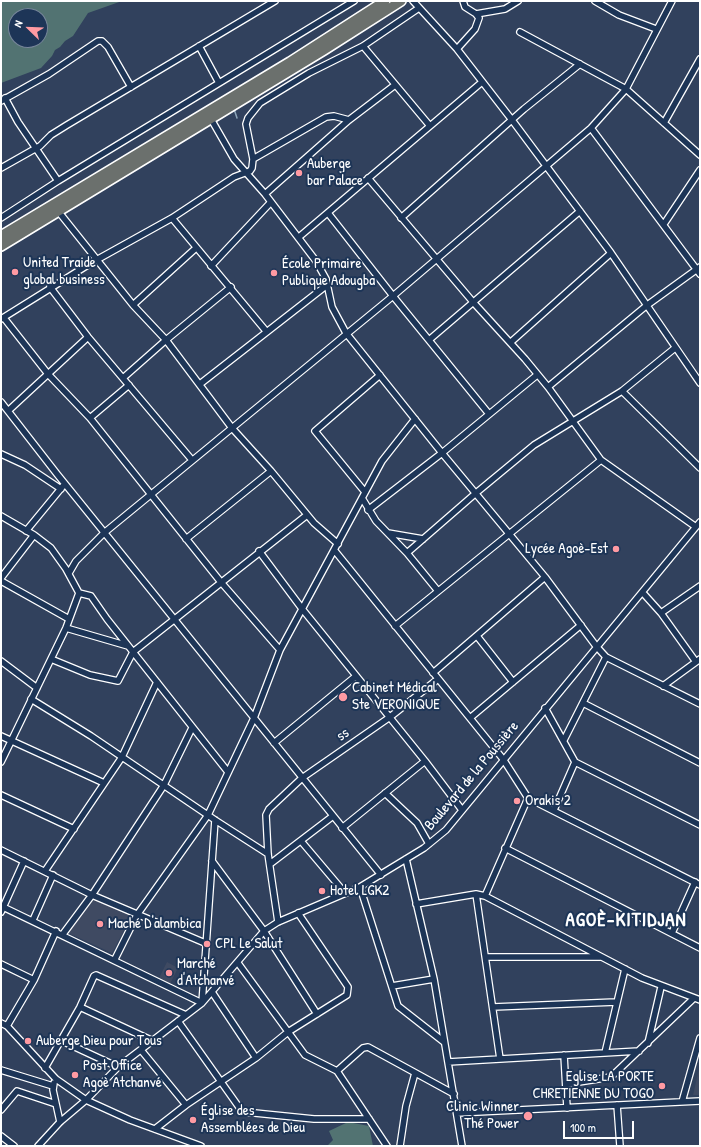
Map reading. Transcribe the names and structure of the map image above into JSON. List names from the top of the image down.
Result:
{
  "streets": {
    "street": ["ss", "Boulevard de la Poussière"]
  },
  "districts": ["AGOÈ-KITIDJAN"],
  "places": [
    "Auberge bar Palace",
    "United Traide global business",
    "École Primaire Publique Adougba",
    "Lycée Agoè-Est",
    "Cabinet Médical Ste VERONIQUE",
    "Orakis 2",
    "Hotel LGK2",
    "Maché D'alambica",
    "CPL Le Salut",
    "Marché d'Atchanvé",
    "Auberge Dieu pour Tous",
    "Post Office Agoè Atchanvé",
    "Eglise LA PORTE CHRETIENNE DU TOGO",
    "Clinic Winner Thé Power",
    "Église des Assemblées de Dieu"
  ],
  "scale_bar": "100 m",
  "north": "top left"
}
